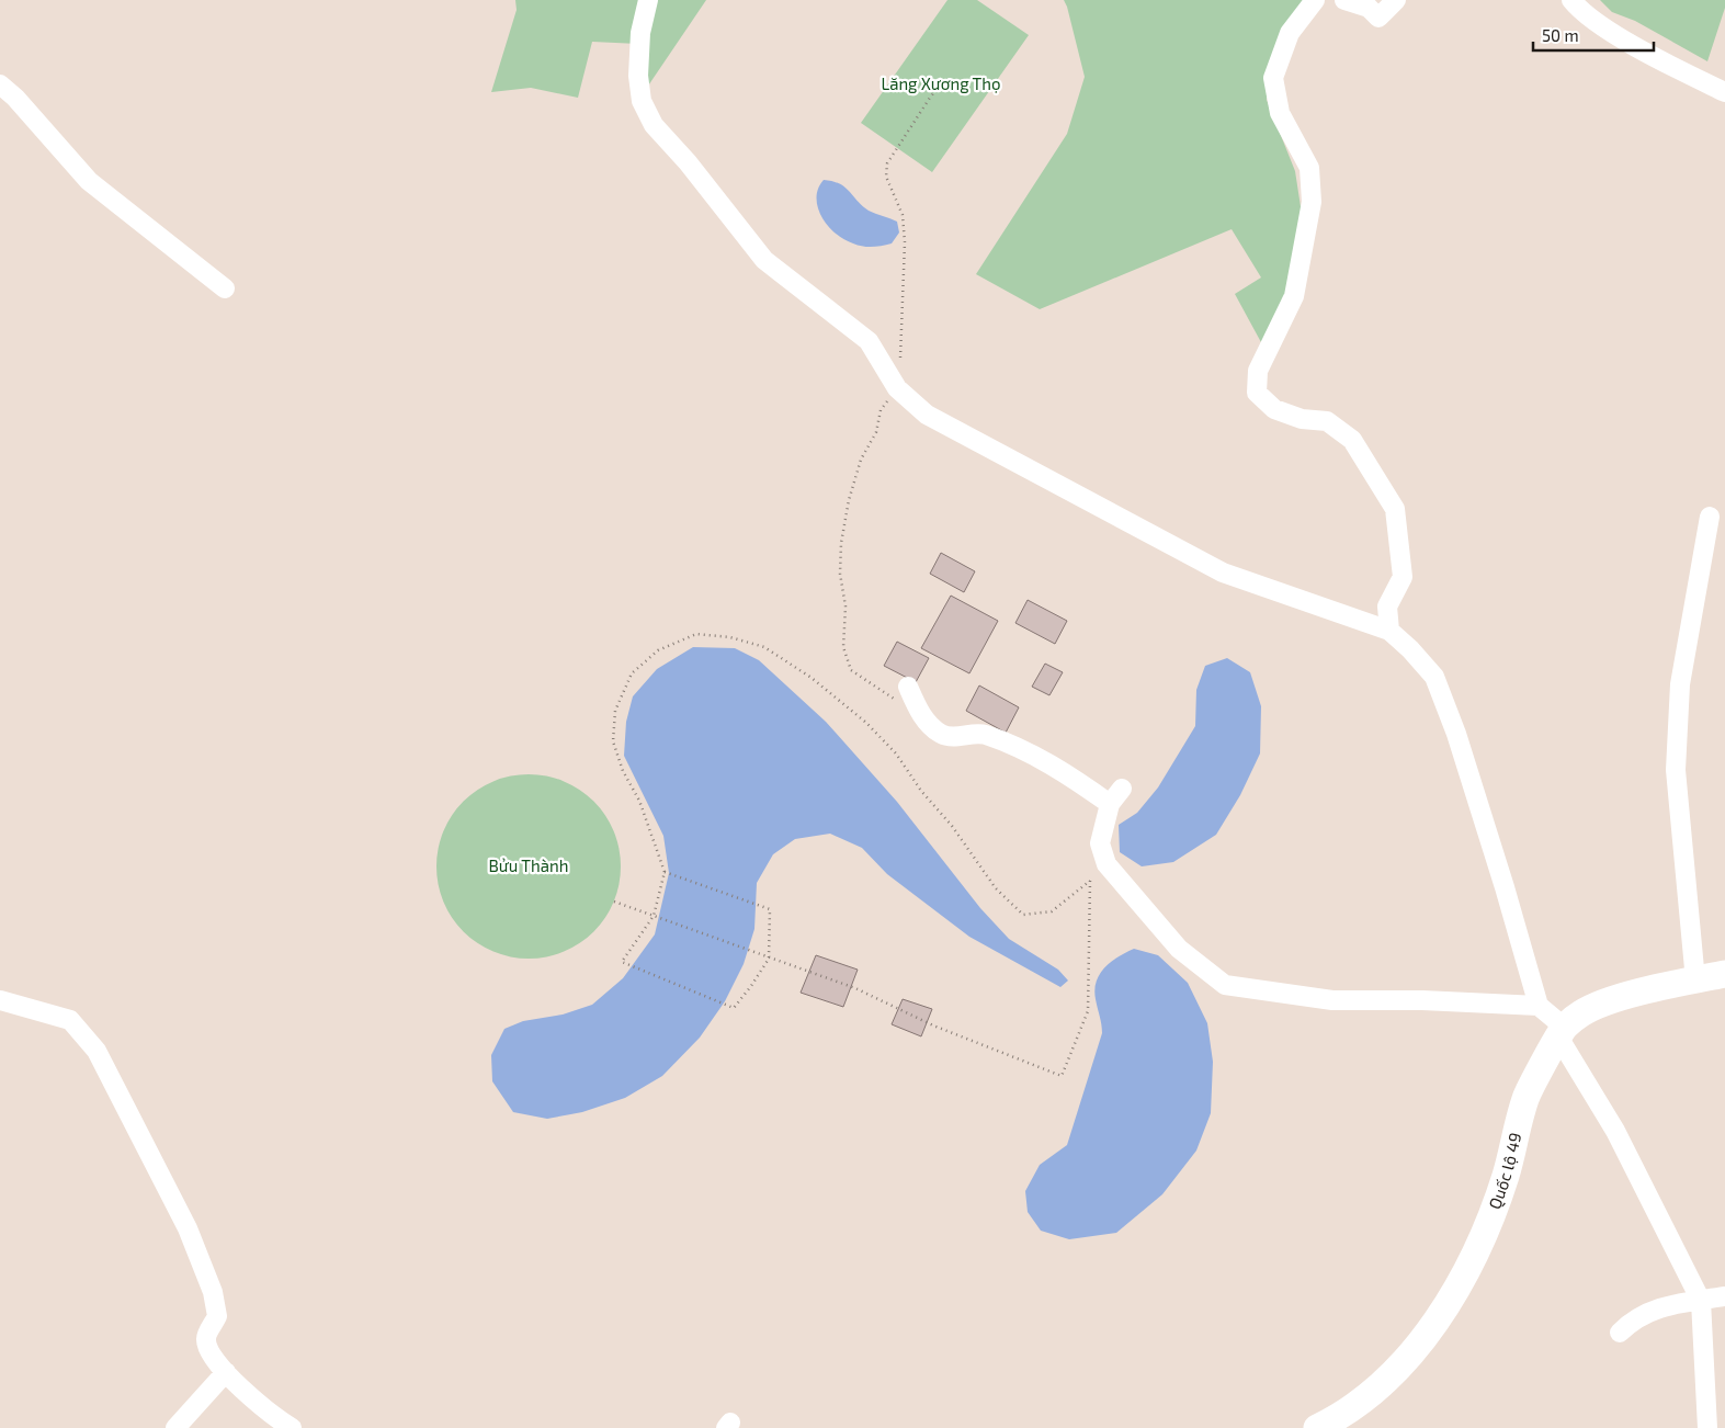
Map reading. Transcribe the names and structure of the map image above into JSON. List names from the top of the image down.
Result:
{
  "streets": {
    "highway": ["Quốc lộ 49"]
  },
  "parks": ["Lăng Xương Thọ", "Bửu Thành"],
  "scale_bar": "50 m"
}
